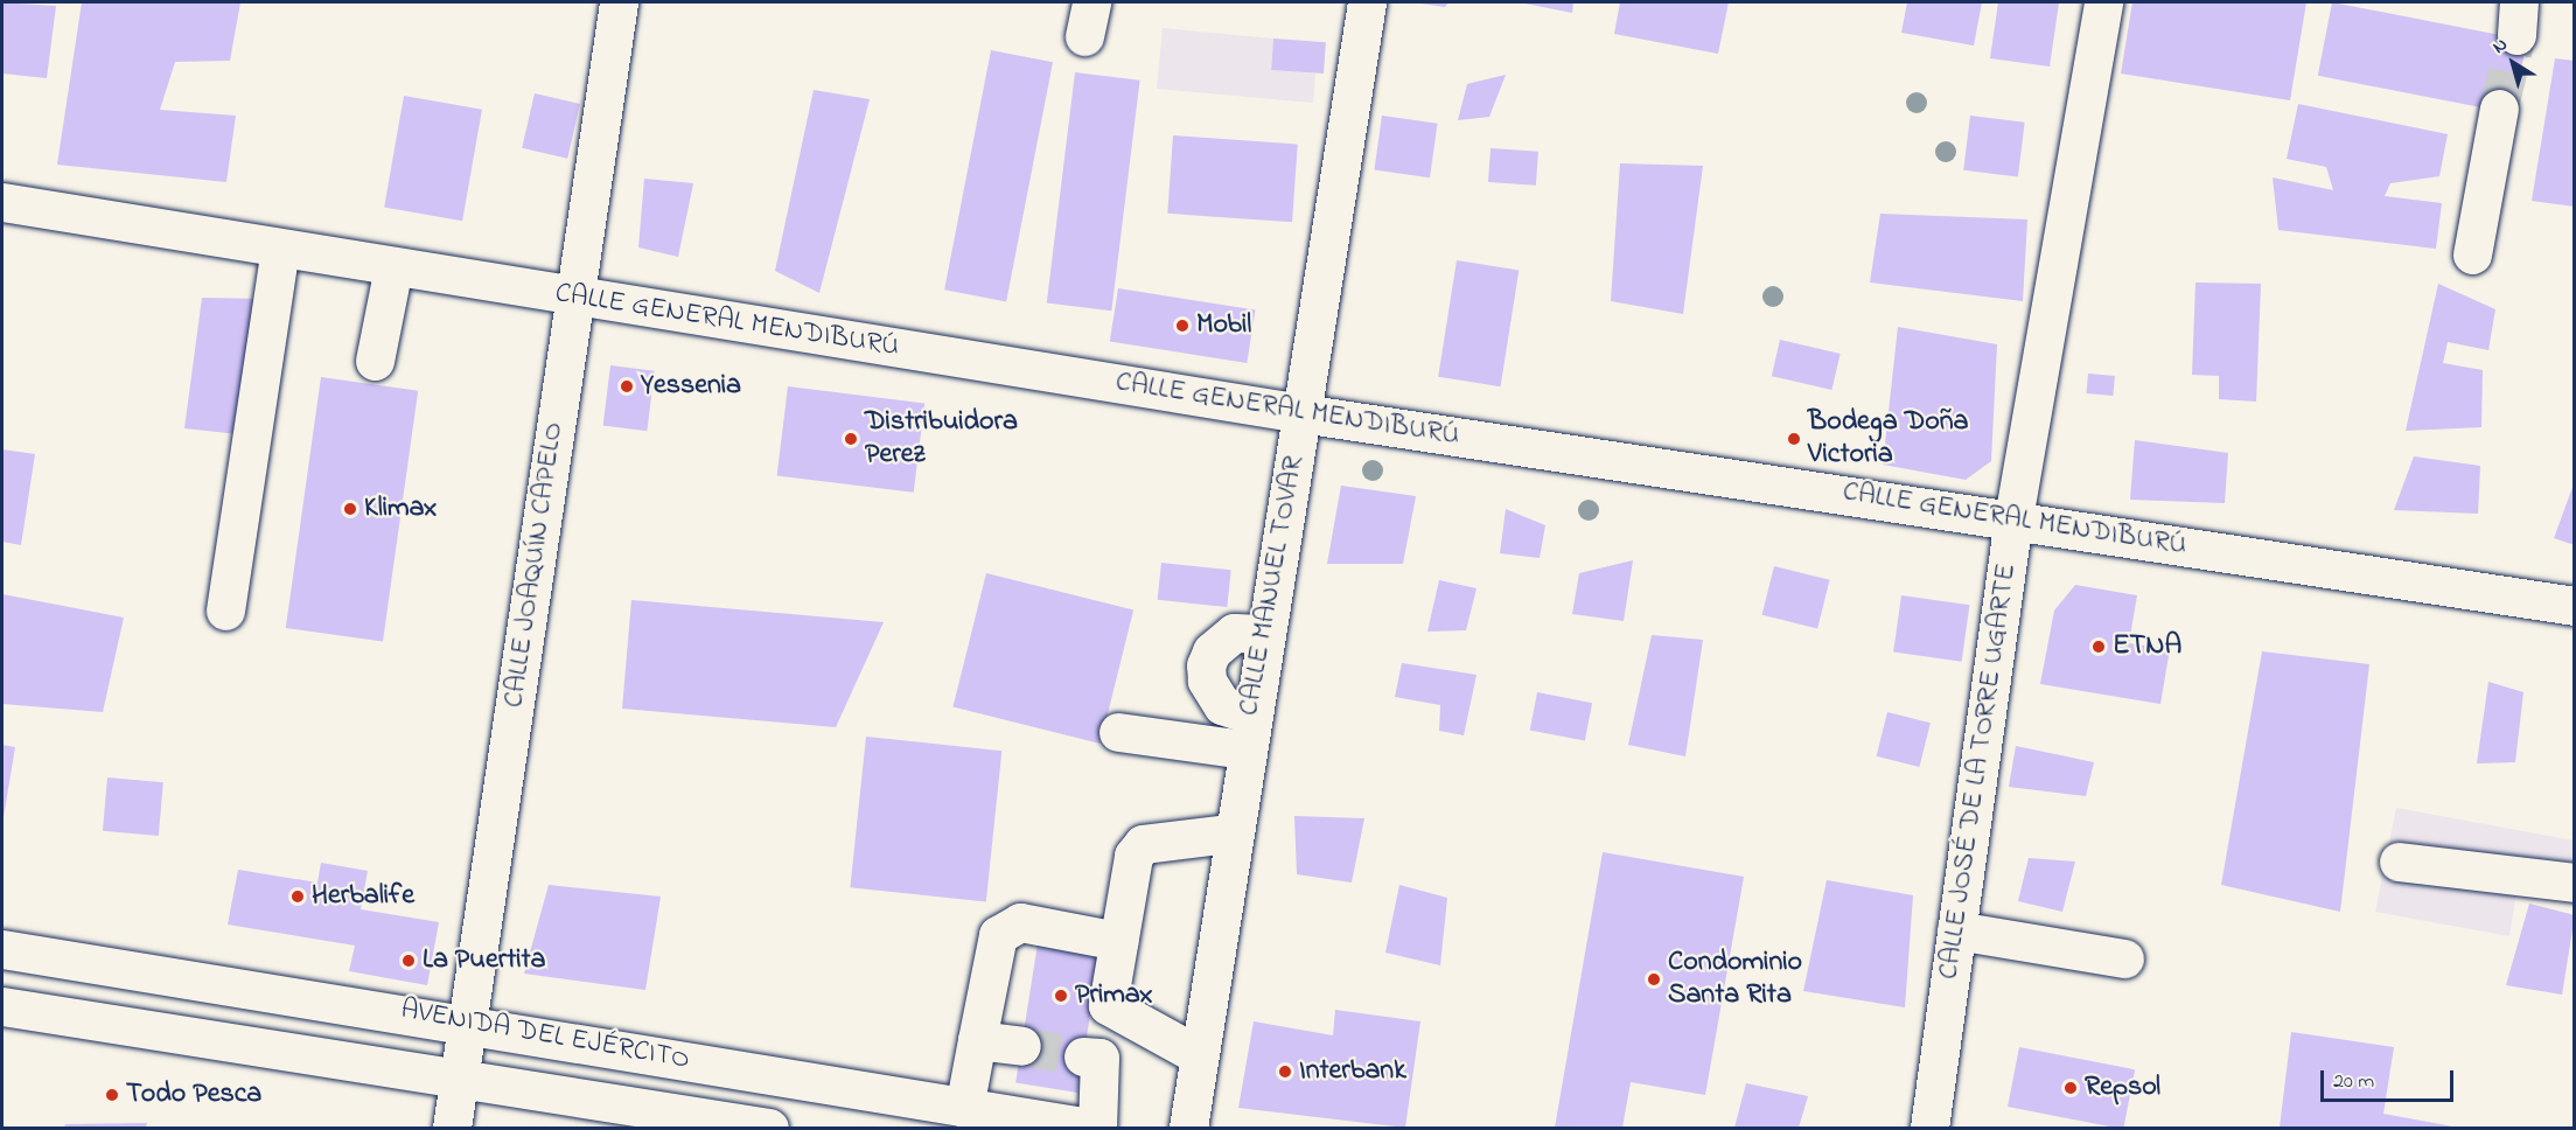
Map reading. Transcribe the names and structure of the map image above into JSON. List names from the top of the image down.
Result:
{
  "streets": {
    "street": [
      "CALLE GENERAL MENDIBURÚ",
      "CALLE JOAQUÍN CAPELO",
      "CALLE MANUEL TOVAR",
      "CALLE JOSÉ DE LA TORRE UGARTE",
      "AVENIDA DEL EJÉRCITO"
    ]
  },
  "crossings": [
    ["CALLE GENERAL MENDIBURÚ", "CALLE JOAQUÍN CAPELO"],
    ["CALLE GENERAL MENDIBURÚ", "CALLE MANUEL TOVAR"],
    ["CALLE GENERAL MENDIBURÚ", "CALLE JOSÉ DE LA TORRE UGARTE"],
    ["CALLE JOAQUÍN CAPELO", "AVENIDA DEL EJÉRCITO"]
  ],
  "places": [
    "Mobil",
    "Yessenia",
    "Distribuidora Perez",
    "Bodega Doña Victoria",
    "Klimax",
    "ETNA",
    "Herbalife",
    "La Puertita",
    "Condominio Santa Rita",
    "Primax",
    "Interbank",
    "Repsol",
    "Todo Pesca"
  ],
  "scale_bar": "20 m",
  "north": "top left"
}
